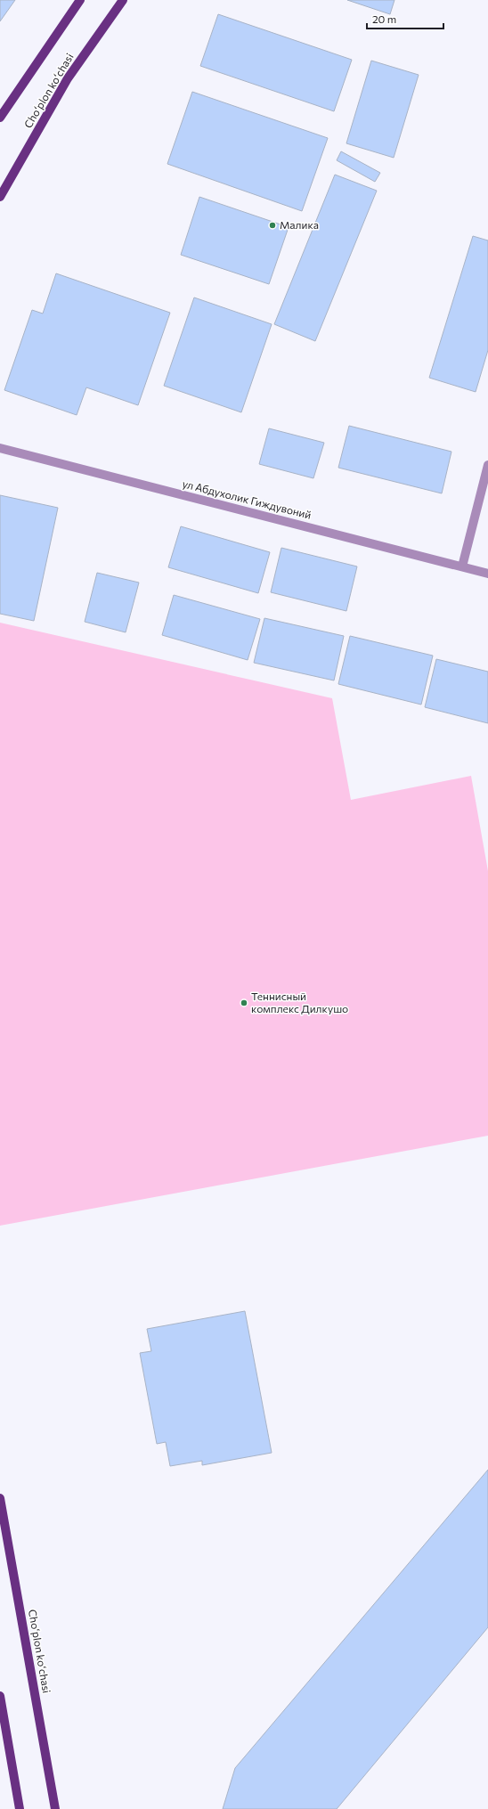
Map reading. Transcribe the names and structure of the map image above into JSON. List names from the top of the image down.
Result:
{
  "streets": {
    "main road": ["Choʻplon koʻchasi"],
    "street": ["ул Абдухолик Гиждувоний"]
  },
  "places": ["Малика", "Теннисный комплекс Дилкушо"],
  "scale_bar": "20 m"
}
